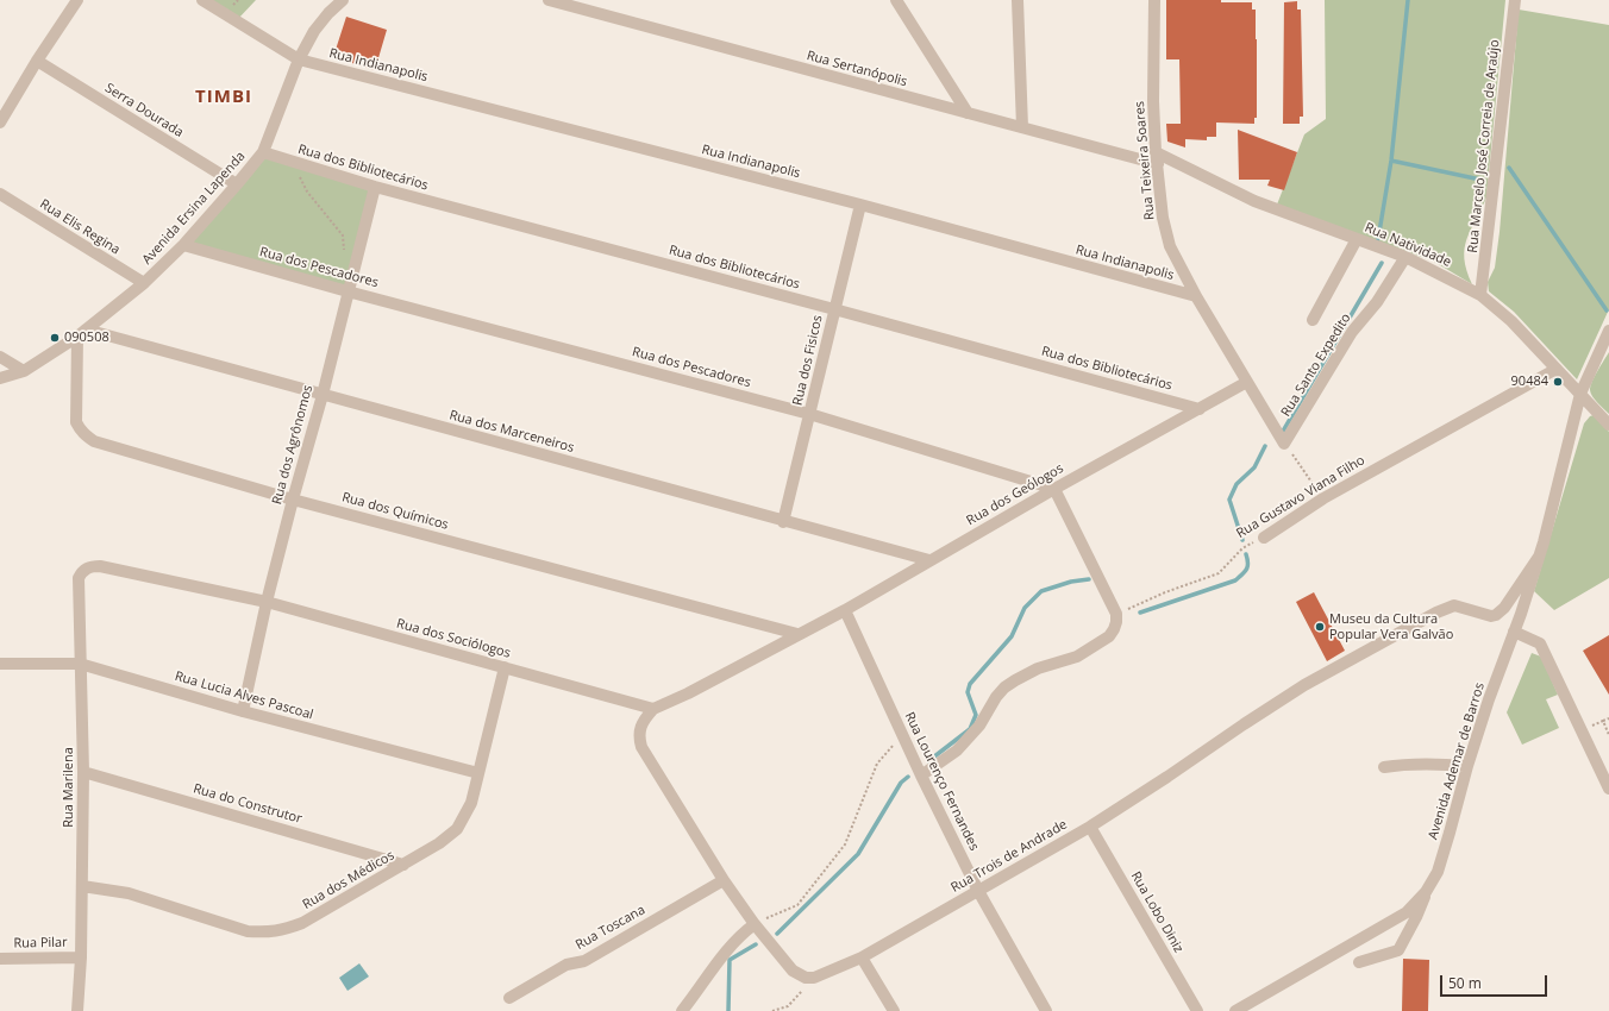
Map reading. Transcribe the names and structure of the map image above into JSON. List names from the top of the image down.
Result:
{
  "streets": {
    "street": [
      "Rua Indianapolis",
      "Rua Sertanópolis",
      "Serra Dourada",
      "Rua Marcelo José Correia de Araújo",
      "Rua Teixeira Soares",
      "Rua dos Bibliotecários",
      "Avenida Ersina Lapenda",
      "Rua Elis Regina",
      "Rua Natividade",
      "Rua dos Pescadores",
      "Rua dos Fisicos",
      "Rua Santo Expedito",
      "Rua dos Marceneiros",
      "Rua dos Agrônomos",
      "Rua dos Geólogos",
      "Rua Gustavo Viana Filho",
      "Rua dos Químicos",
      "Rua dos Sociólogos",
      "Rua Lucia Alves Pascoal",
      "Avenida Ademar de Barros",
      "Rua Lourenço Fernandes",
      "Rua Marilena",
      "Rua do Construtor",
      "Rua Trois de Andrade",
      "Rua dos Médicos",
      "Rua Lobo Diniz",
      "Rua Toscana",
      "Rua Pilar"
    ]
  },
  "crossings": [
    ["Rua Indianapolis", "Rua Teixeira Soares"],
    ["Rua Indianapolis", "Avenida Ersina Lapenda"],
    ["Rua Indianapolis", "Rua dos Fisicos"],
    ["Rua Sertanópolis", "Rua Teixeira Soares"],
    ["Rua Sertanópolis", "Rua Natividade"],
    ["Serra Dourada", "Avenida Ersina Lapenda"],
    ["Rua Marcelo José Correia de Araújo", "Rua Natividade"],
    ["Rua Teixeira Soares", "Rua Natividade"],
    ["Rua Teixeira Soares", "Rua Santo Expedito"],
    ["Rua Teixeira Soares", "Rua dos Geólogos"],
    ["Rua dos Bibliotecários", "Avenida Ersina Lapenda"],
    ["Rua dos Bibliotecários", "Rua dos Fisicos"],
    ["Rua dos Bibliotecários", "Rua dos Agrônomos"],
    ["Rua dos Bibliotecários", "Rua dos Geólogos"],
    ["Avenida Ersina Lapenda", "Rua Elis Regina"],
    ["Avenida Ersina Lapenda", "Rua dos Pescadores"],
    ["Avenida Ersina Lapenda", "Rua dos Marceneiros"],
    ["Avenida Ersina Lapenda", "Rua dos Químicos"],
    ["Rua Natividade", "Rua Santo Expedito"],
    ["Rua Natividade", "Rua Gustavo Viana Filho"],
    ["Rua Natividade", "Avenida Ademar de Barros"],
    ["Rua dos Pescadores", "Rua dos Fisicos"],
    ["Rua dos Pescadores", "Rua dos Agrônomos"],
    ["Rua dos Pescadores", "Rua dos Geólogos"],
    ["Rua dos Fisicos", "Rua dos Marceneiros"],
    ["Rua dos Marceneiros", "Rua dos Agrônomos"],
    ["Rua dos Marceneiros", "Rua dos Geólogos"],
    ["Rua dos Marceneiros", "Rua dos Químicos"],
    ["Rua dos Agrônomos", "Rua dos Químicos"],
    ["Rua dos Agrônomos", "Rua dos Sociólogos"],
    ["Rua dos Agrônomos", "Rua Lucia Alves Pascoal"],
    ["Rua dos Geólogos", "Rua dos Químicos"],
    ["Rua dos Geólogos", "Rua Lourenço Fernandes"],
    ["Rua dos Sociólogos", "Rua Marilena"],
    ["Rua dos Sociólogos", "Rua dos Médicos"],
    ["Rua Lucia Alves Pascoal", "Rua Marilena"],
    ["Rua Lucia Alves Pascoal", "Rua dos Médicos"],
    ["Rua Lourenço Fernandes", "Rua Trois de Andrade"],
    ["Rua Marilena", "Rua do Construtor"],
    ["Rua Marilena", "Rua dos Médicos"],
    ["Rua Marilena", "Rua Pilar"],
    ["Rua do Construtor", "Rua dos Médicos"],
    ["Rua Trois de Andrade", "Rua Lobo Diniz"]
  ],
  "districts": ["TIMBI"],
  "places": ["090508", "90484", "Museu da Cultura Popular Vera Galvão"],
  "scale_bar": "50 m"
}
